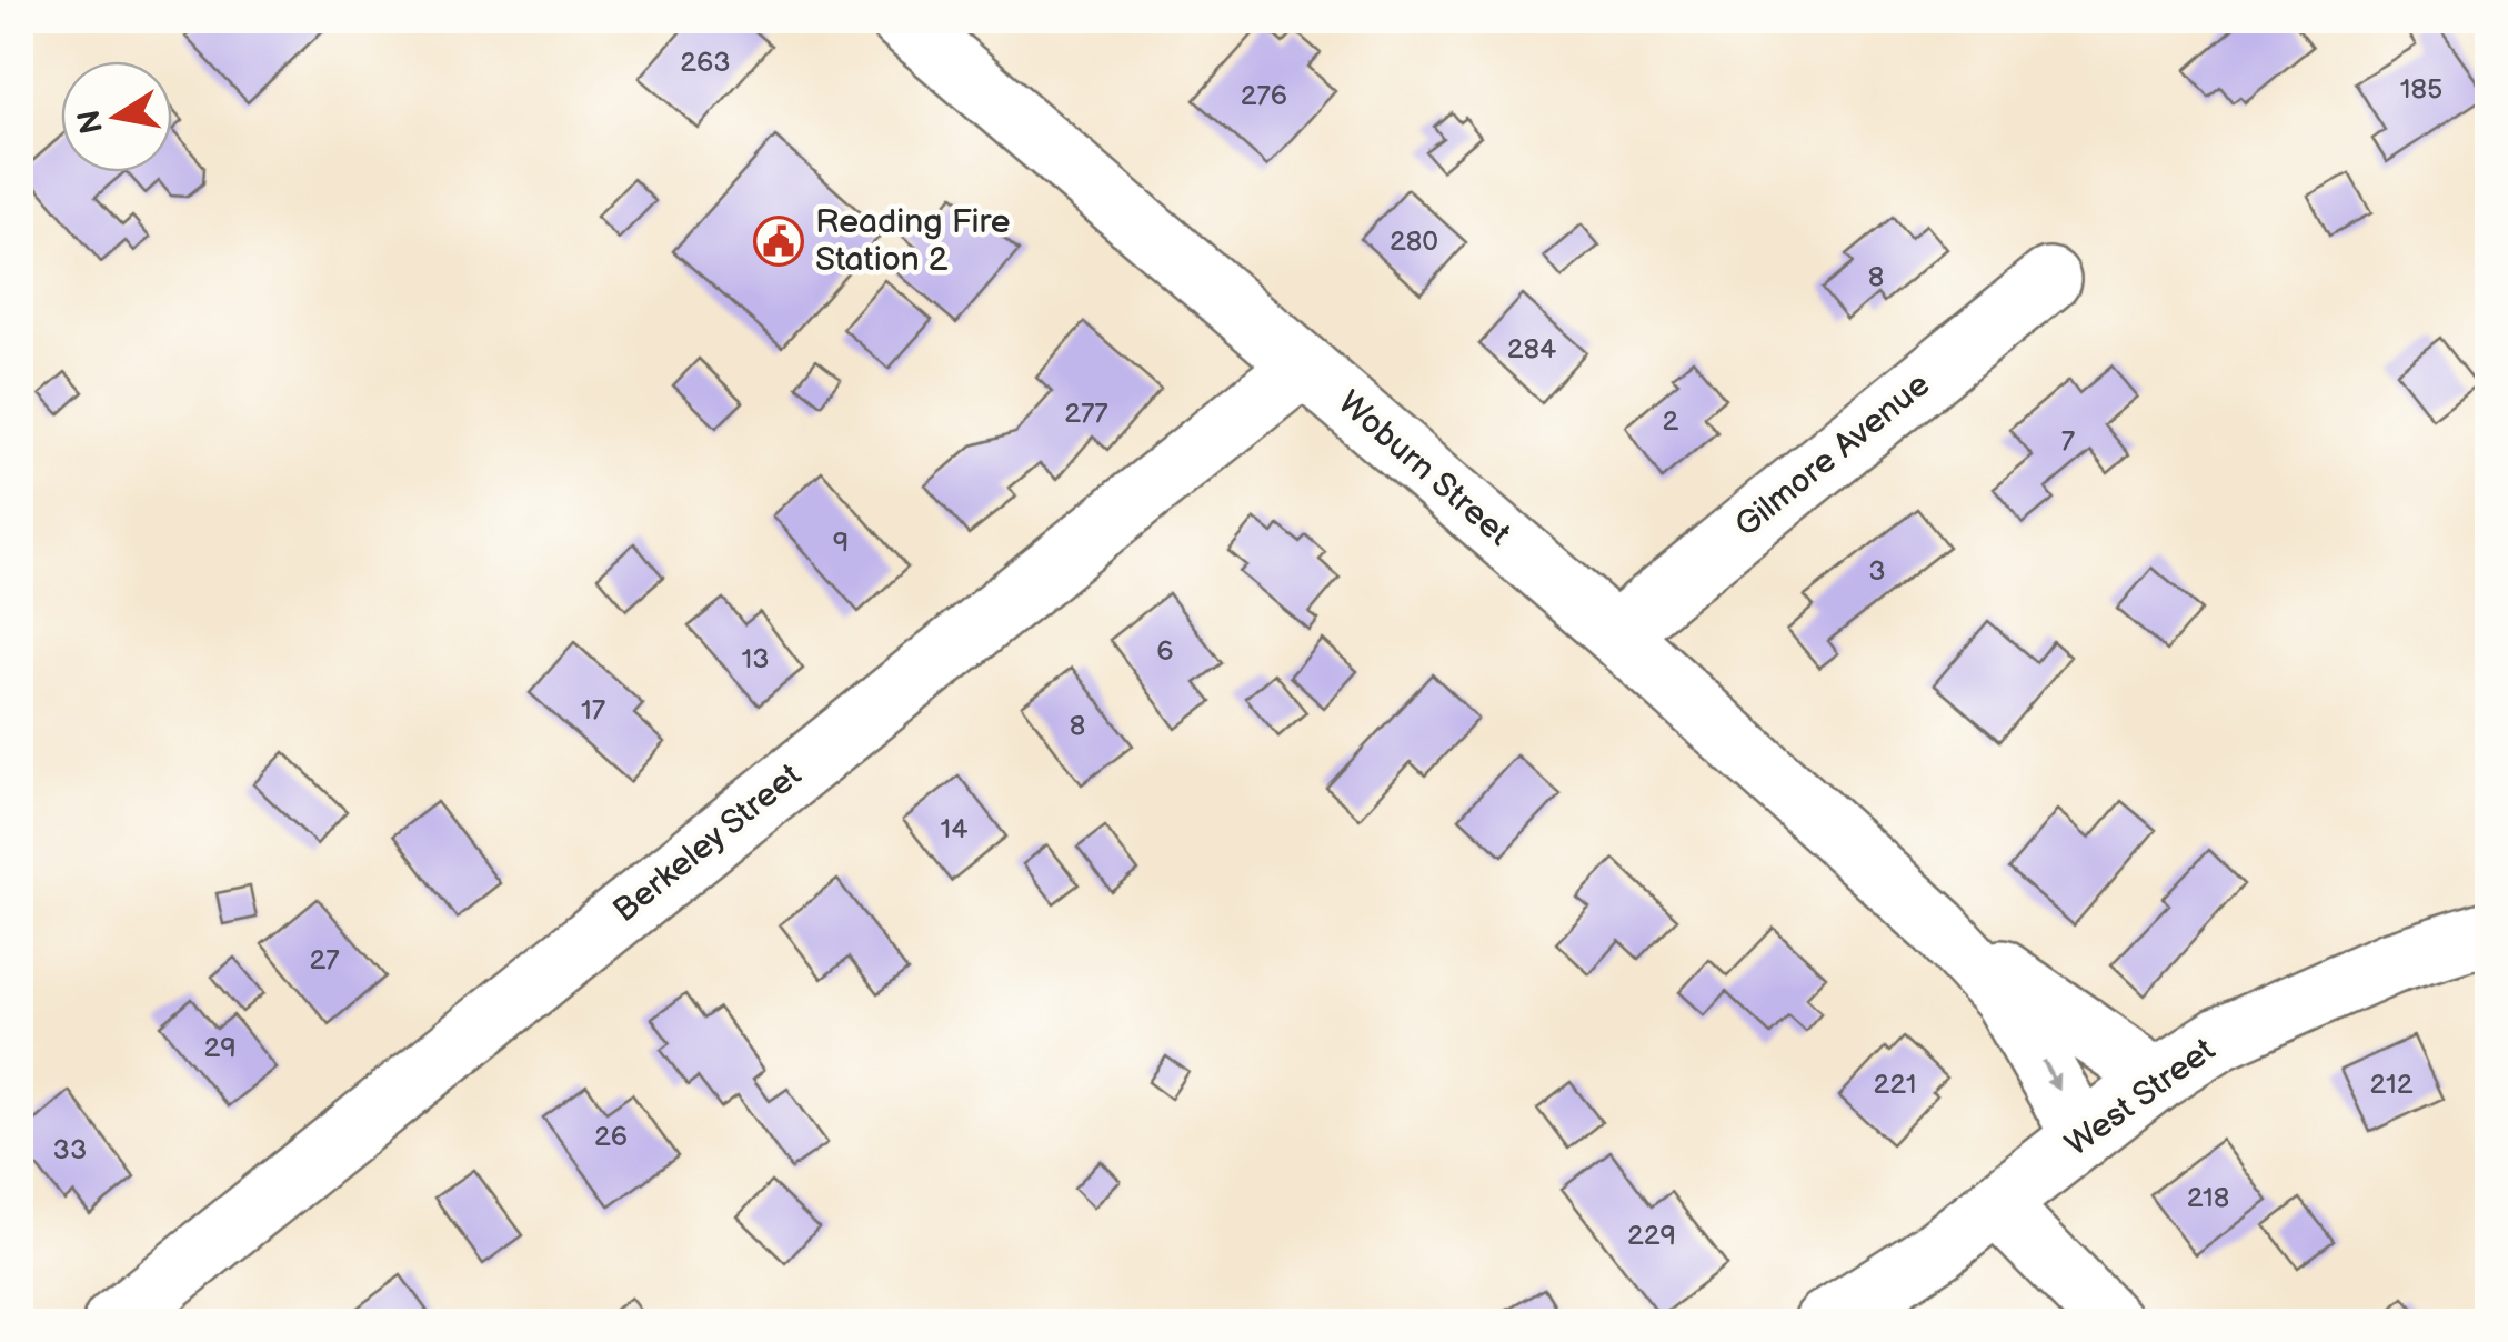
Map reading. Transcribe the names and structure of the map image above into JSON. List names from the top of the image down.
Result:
{
  "streets": {
    "street": [
      "Gilmore Avenue",
      "Woburn Street",
      "Berkeley Street",
      "West Street"
    ]
  },
  "crossings": [
    ["Gilmore Avenue", "Woburn Street"],
    ["Woburn Street", "Berkeley Street"],
    ["Woburn Street", "West Street"]
  ],
  "places": {
    "public building": ["Reading Fire Station 2"]
  },
  "house_numbers": [
    "263",
    "185",
    "276",
    "280",
    "8",
    "284",
    "277",
    "2",
    "7",
    "9",
    "3",
    "6",
    "13",
    "17",
    "8",
    "14",
    "27",
    "29",
    "221",
    "212",
    "26",
    "33",
    "218",
    "229"
  ],
  "north": "left"
}
